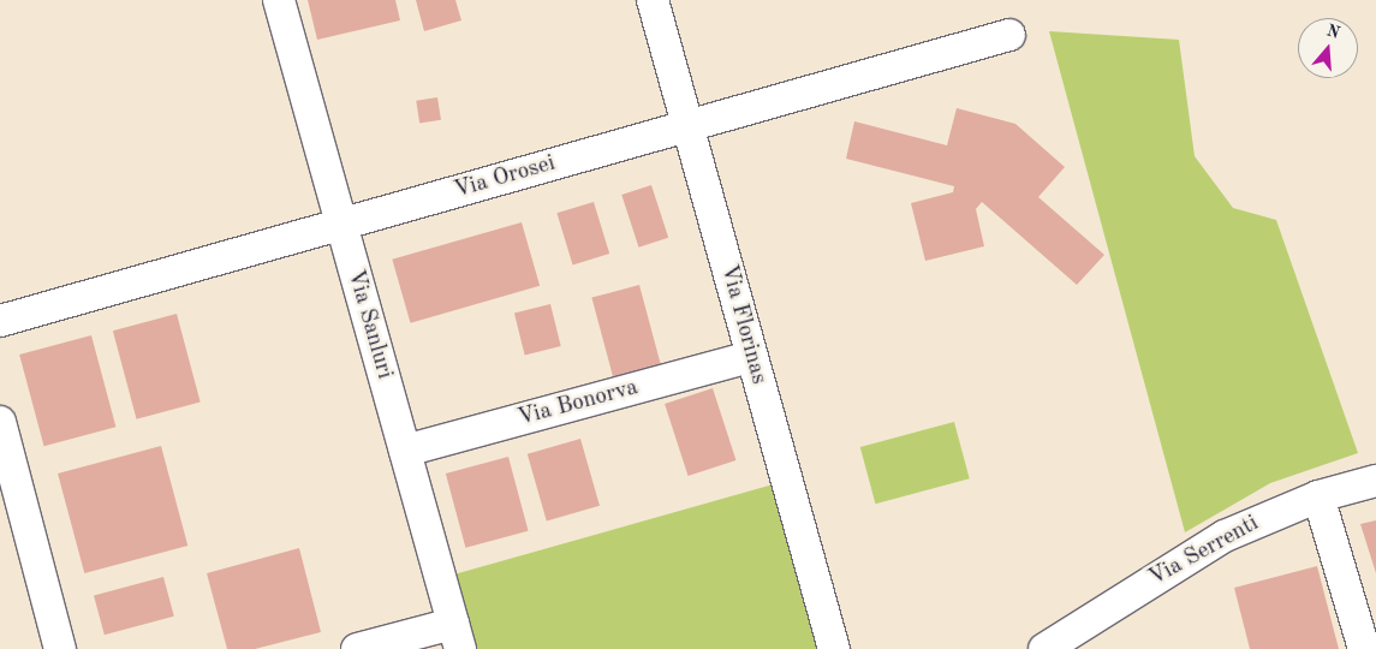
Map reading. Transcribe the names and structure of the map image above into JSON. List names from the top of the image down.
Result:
{
  "streets": {
    "street": [
      "Via Orosei",
      "Via Sanluri",
      "Via Florinas",
      "Via Bonorva",
      "Via Serrenti"
    ]
  },
  "crossings": [
    ["Via Orosei", "Via Sanluri"],
    ["Via Orosei", "Via Florinas"],
    ["Via Sanluri", "Via Bonorva"],
    ["Via Florinas", "Via Bonorva"]
  ],
  "north": "top"
}
